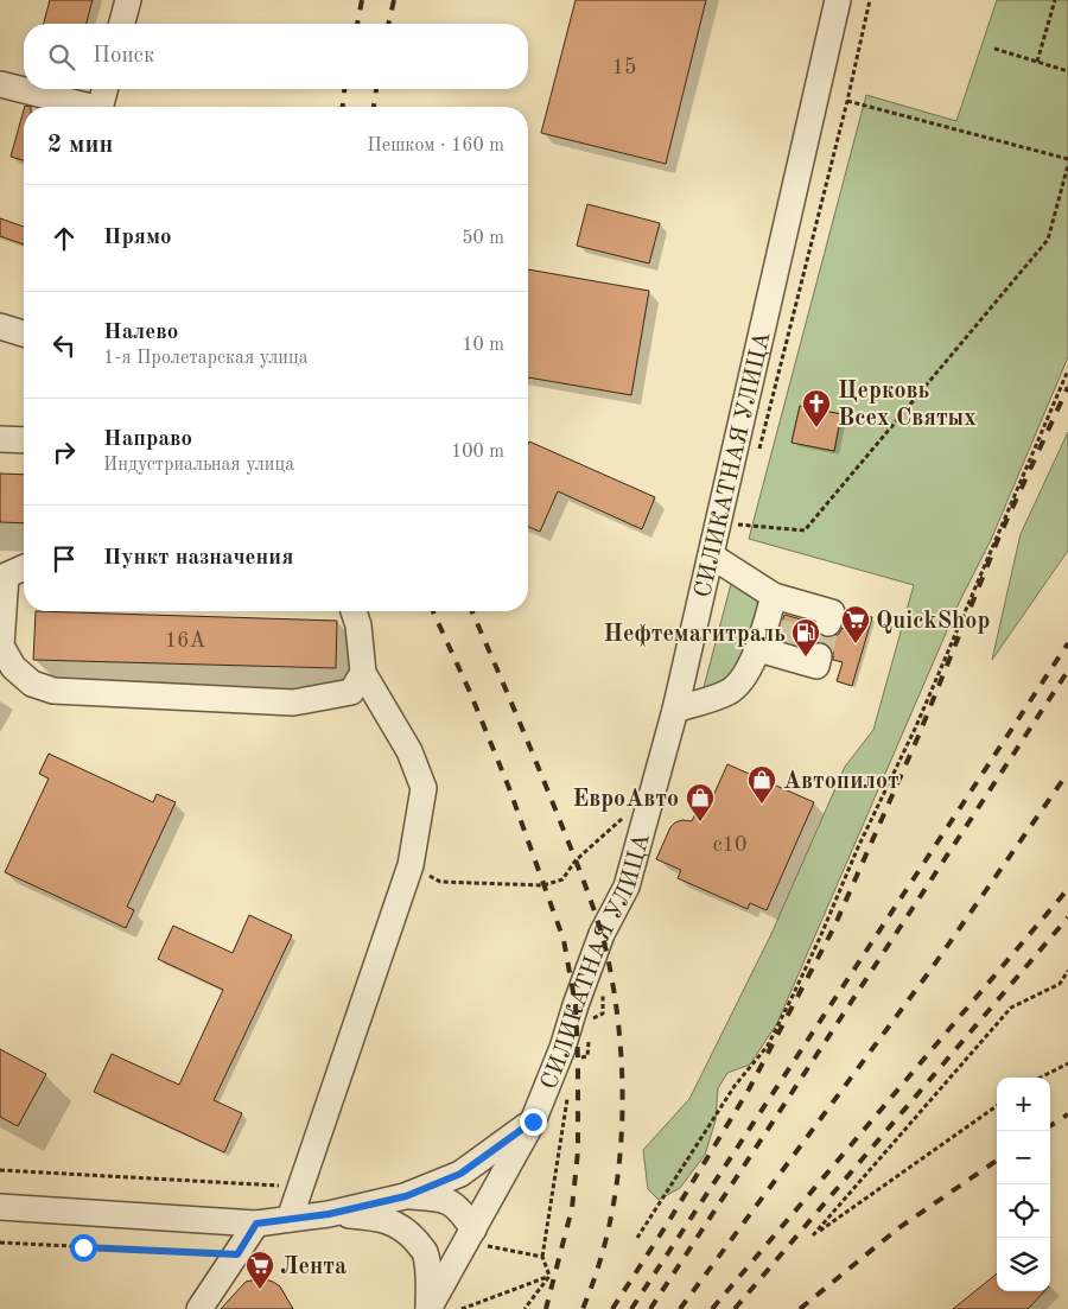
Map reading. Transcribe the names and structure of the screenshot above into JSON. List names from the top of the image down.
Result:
{
  "streets": {
    "street": ["СИЛИКАТНАЯ УЛИЦА"]
  },
  "places": {
    "church": ["Церковь Всех Святых"],
    "supermarket": ["QuickShop", "Лента"],
    "fuel station": ["Нефтемагитраль"],
    "shop": ["Автопилот", "ЕвроАвто"]
  },
  "house_numbers": ["15", "16А", "с10"],
  "page": {
    "search": "Поиск",
    "heading": ["2 мин", "Пешком · 160 m"],
    "list": [
      ["Прямо", "50 m"],
      ["Налево", "1-я Пролетарская улица", "10 m"],
      ["Направо", "Индустриальная улица", "100 m"],
      "Пункт назначения"
    ],
    "map_buttons": ["+", "−"]
  }
}
